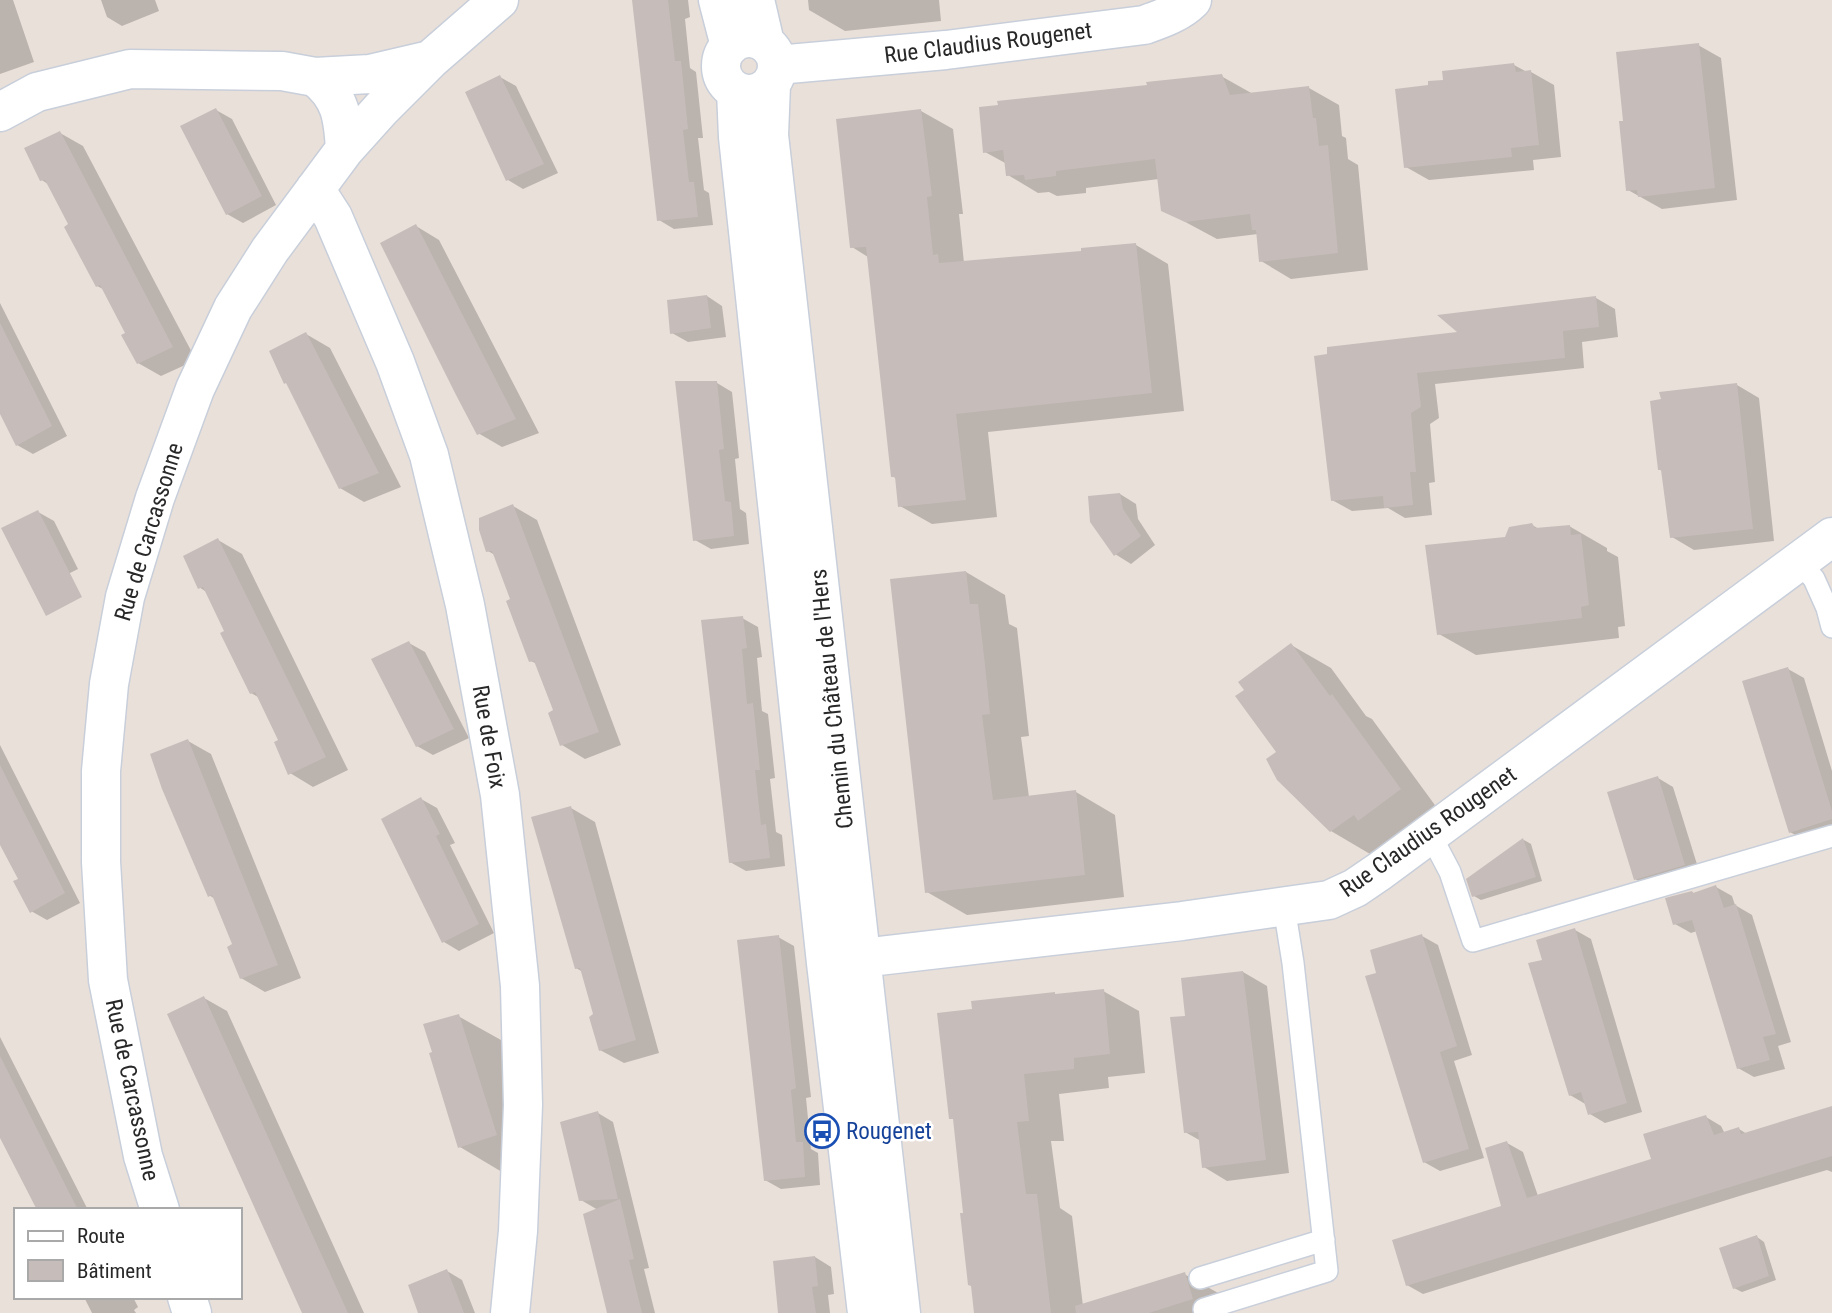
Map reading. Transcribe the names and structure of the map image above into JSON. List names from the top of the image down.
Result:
{
  "streets": {
    "street": [
      "Rue Claudius Rougenet",
      "Rue de Carcassonne",
      "Chemin du Château de l'Hers",
      "Rue de Foix"
    ]
  },
  "crossings": [
    ["Rue Claudius Rougenet", "Chemin du Château de l'Hers"],
    ["Rue de Carcassonne", "Rue de Foix"]
  ],
  "places": {
    "bus stop": ["Rougenet"]
  },
  "legend": ["Route", "Bâtiment"]
}
